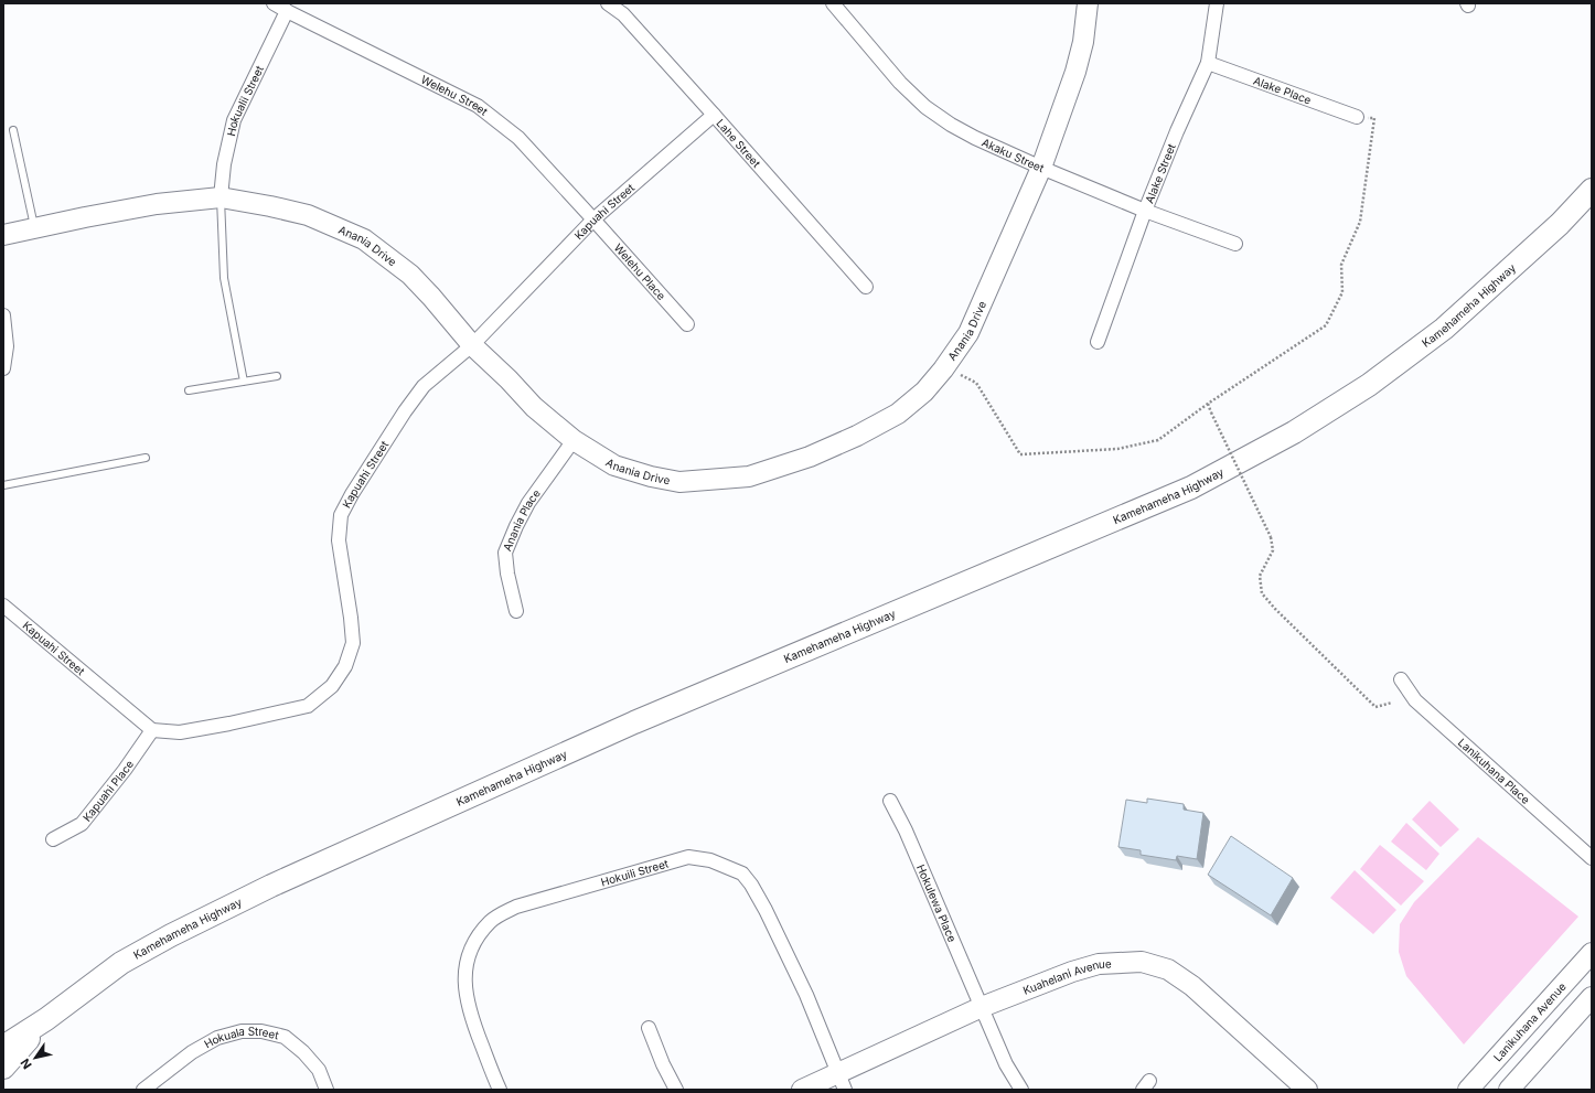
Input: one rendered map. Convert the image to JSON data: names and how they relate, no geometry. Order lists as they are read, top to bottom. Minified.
{"streets":{"main road":["Kamehameha Highway"],"street":["Alake Place","Welehu Street","Hokualii Street","Lahe Street","Akaku Street","Alake Street","Kapuahi Street","Anania Drive","Welehu Place","Anania Place","Lanikuhana Place","Kapuahi Place","Hokuili Street","Hokulewa Place","Kuahelani Avenue","Lanikuhana Avenue","Hokuala Street"]},"crossings":[["Alake Place","Alake Street"],["Welehu Street","Hokualii Street"],["Welehu Street","Kapuahi Street"],["Welehu Street","Welehu Place"],["Hokualii Street","Anania Drive"],["Lahe Street","Kapuahi Street"],["Akaku Street","Alake Street"],["Akaku Street","Anania Drive"],["Kapuahi Street","Anania Drive"],["Kapuahi Street","Welehu Place"],["Kapuahi Street","Kapuahi Place"],["Anania Drive","Anania Place"],["Hokuili Street","Kuahelani Avenue"],["Hokulewa Place","Kuahelani Avenue"]],"north":"bottom left"}
